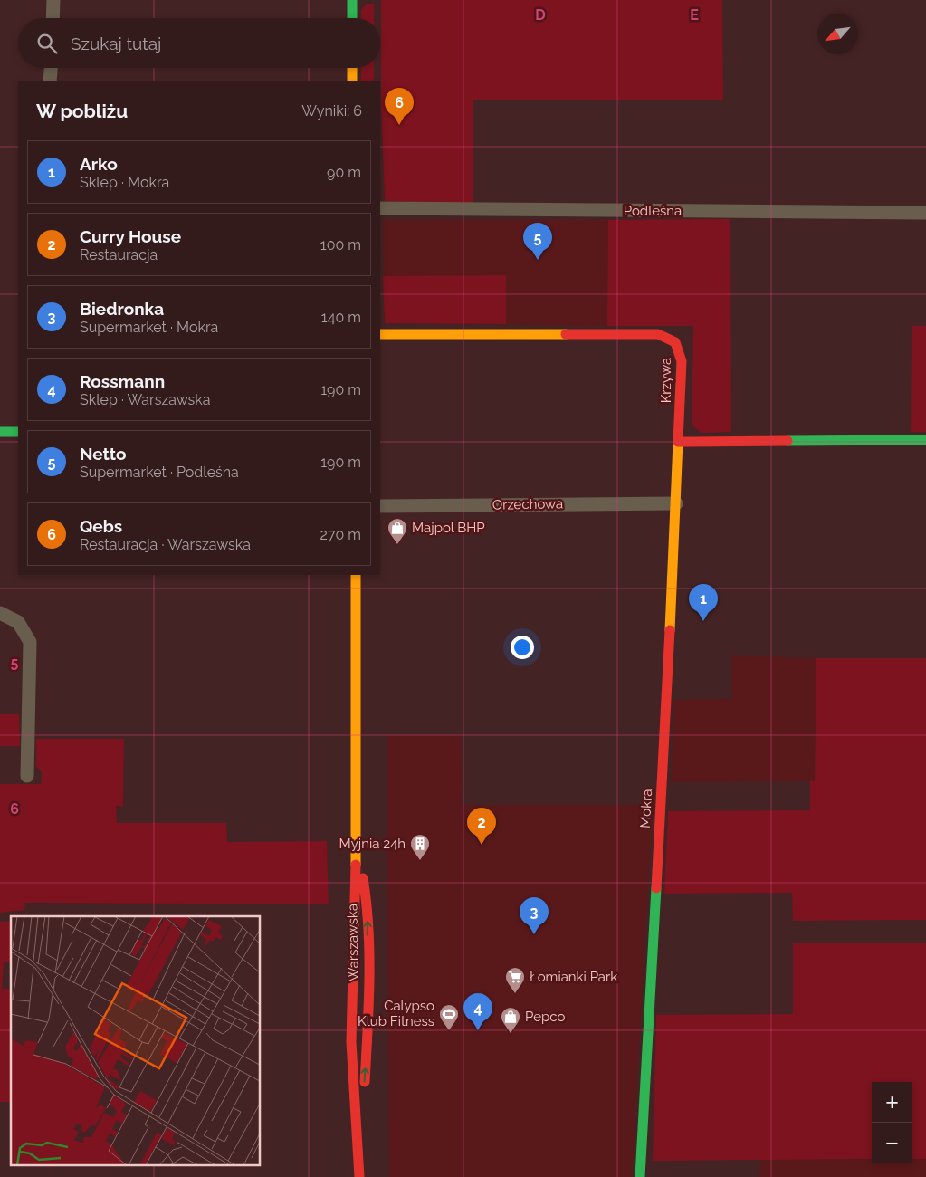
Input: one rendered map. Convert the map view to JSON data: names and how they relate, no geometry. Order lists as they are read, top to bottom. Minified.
{"streets":{"street":["Podleśna","Krzywa","Orzechowa","Mokra","Warszawska"]},"crossings":[["Krzywa","Mokra"],["Orzechowa","Mokra"]],"places":{"shop":["Majpol BHP","Pepco"],"building":["Myjnia 24h"],"supermarket":["Łomianki Park"],"sports":["Calypso Klub Fitness"]},"north":"bottom left","page":{"search":"Szukaj tutaj","heading":["W pobliżu","Wyniki: 6"],"pins":["6","5","1","2","3","4"],"list":[{"mark":"1","name":"Arko","note":"Sklep · Mokra","value":"90 m"},{"mark":"2","name":"Curry House","note":"Restauracja","value":"100 m"},{"mark":"3","name":"Biedronka","note":"Supermarket · Mokra","value":"140 m"},{"mark":"4","name":"Rossmann","note":"Sklep · Warszawska","value":"190 m"},{"mark":"5","name":"Netto","note":"Supermarket · Podleśna","value":"190 m"},{"mark":"6","name":"Qebs","note":"Restauracja · Warszawska","value":"270 m"}],"map_buttons":["+","−"]},"grid":{"columns":["D","E"],"rows":["5","6"]}}
